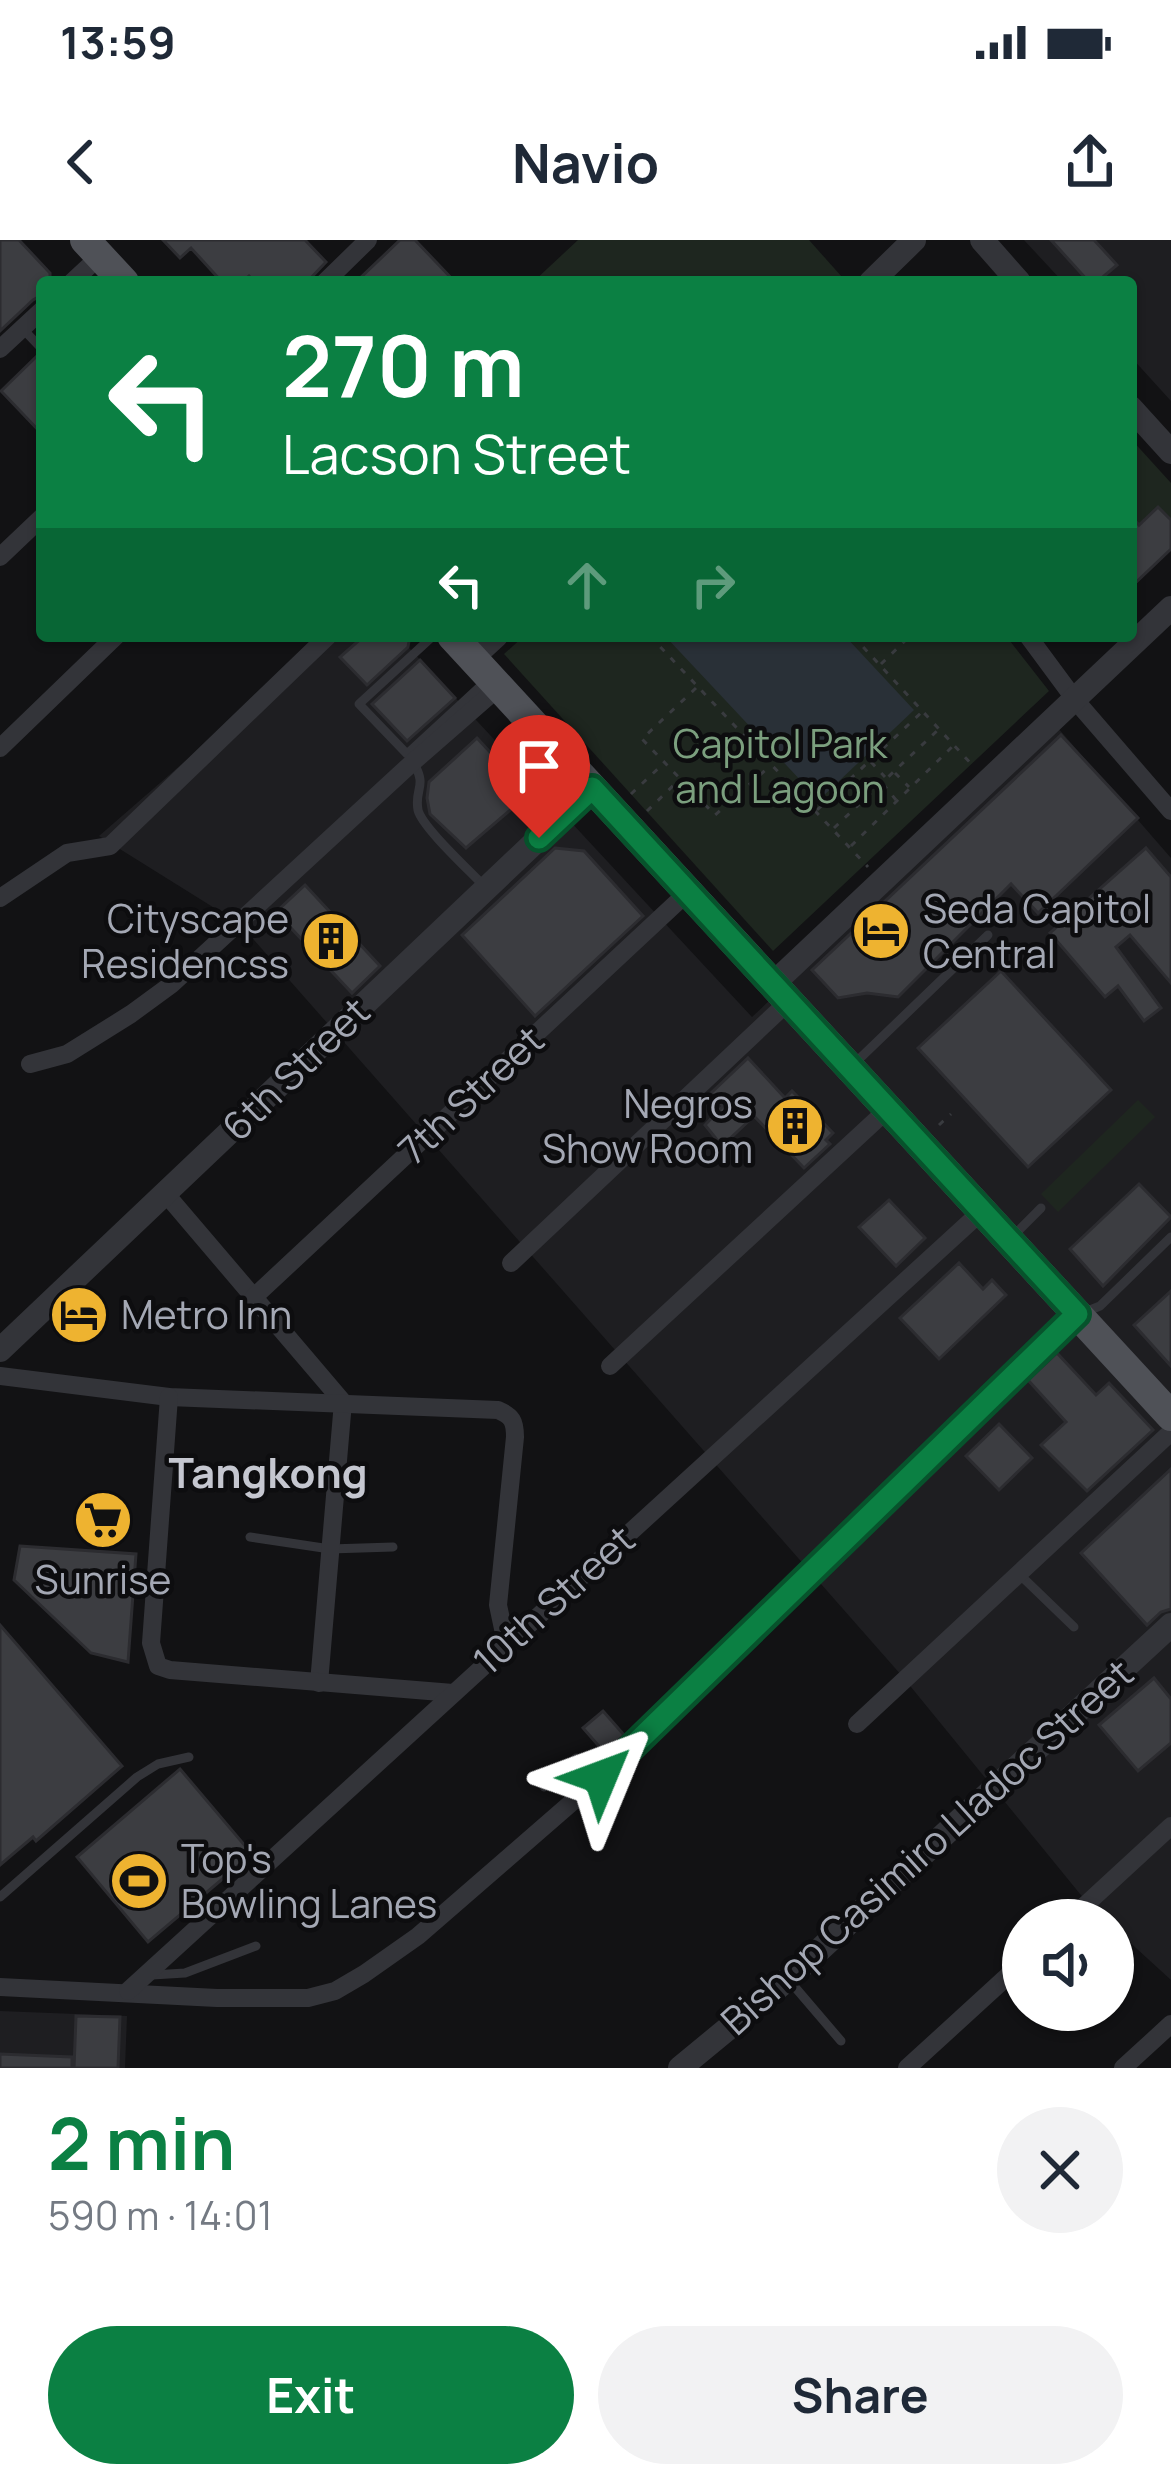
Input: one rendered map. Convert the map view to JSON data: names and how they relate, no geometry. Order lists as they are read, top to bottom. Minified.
{"streets":{"street":["6th Street","7th Street","10th Street","Bishop Casimiro Lladoc Street"]},"districts":["Tangkong"],"parks":["Capitol Park and Lagoon"],"places":{"hotel":["Seda Capitol Central","Metro Inn"],"building":["Cityscape Residencss","Negros Show Room"],"supermarket":["Sunrise"],"sports":["Top's Bowling Lanes"]},"page":{"status":"13:59","header":"Navio","turn":["270 m","Lacson Street"],"heading":["2 min","590 m · 14:01"],"buttons":["Exit","Share"]}}
